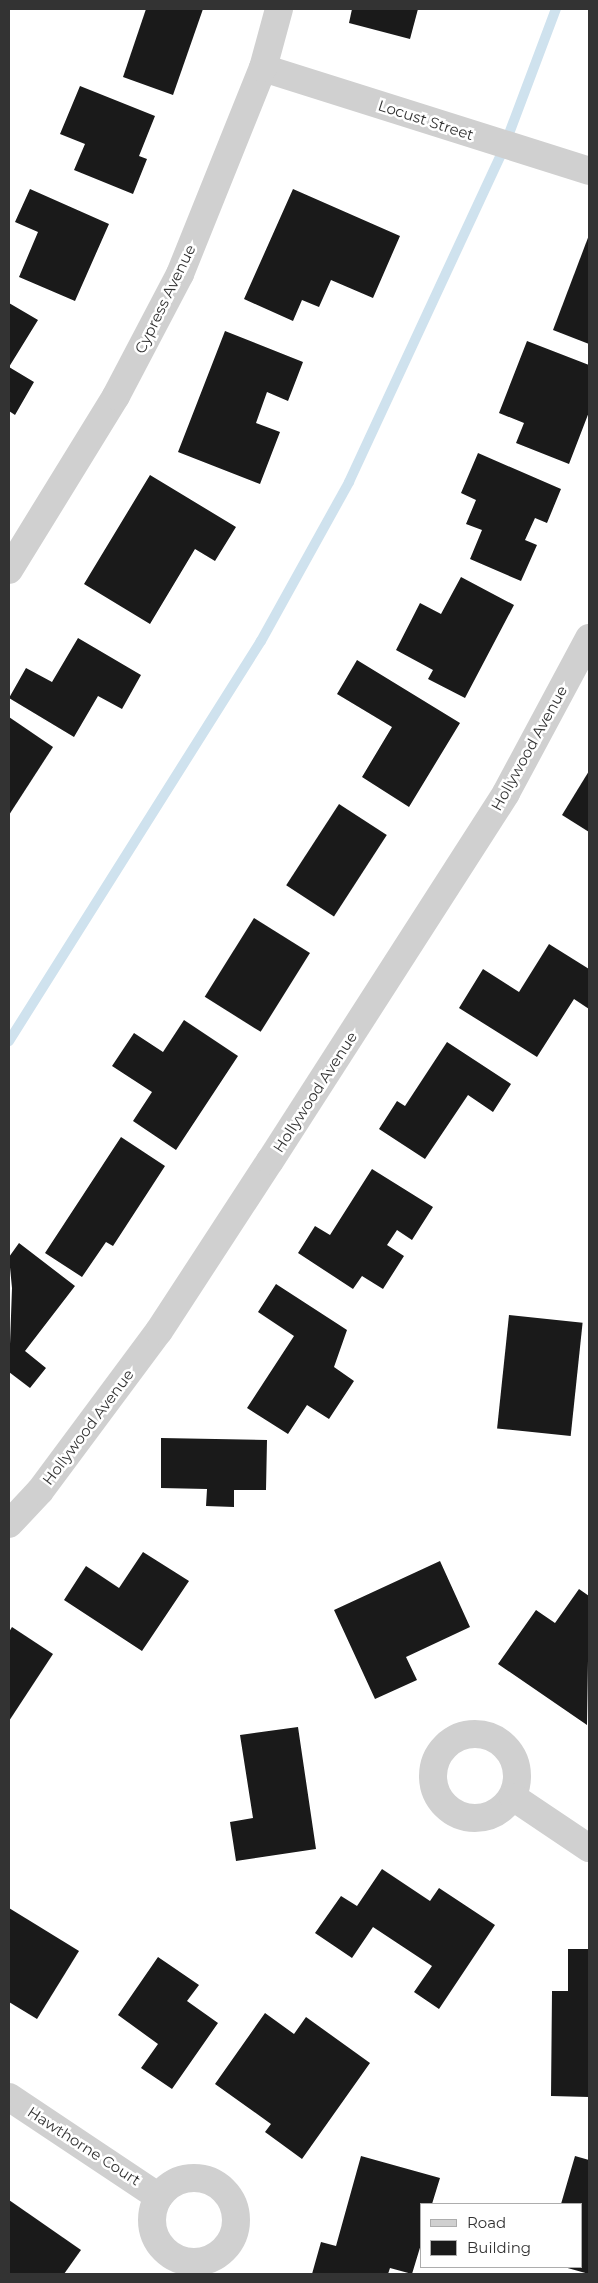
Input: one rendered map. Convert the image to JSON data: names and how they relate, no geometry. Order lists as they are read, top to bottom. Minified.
{"streets":{"street":["Locust Street","Cypress Avenue","Hollywood Avenue","Hawthorne Court"]},"crossings":[["Locust Street","Cypress Avenue"]],"legend":["Road","Building"]}
